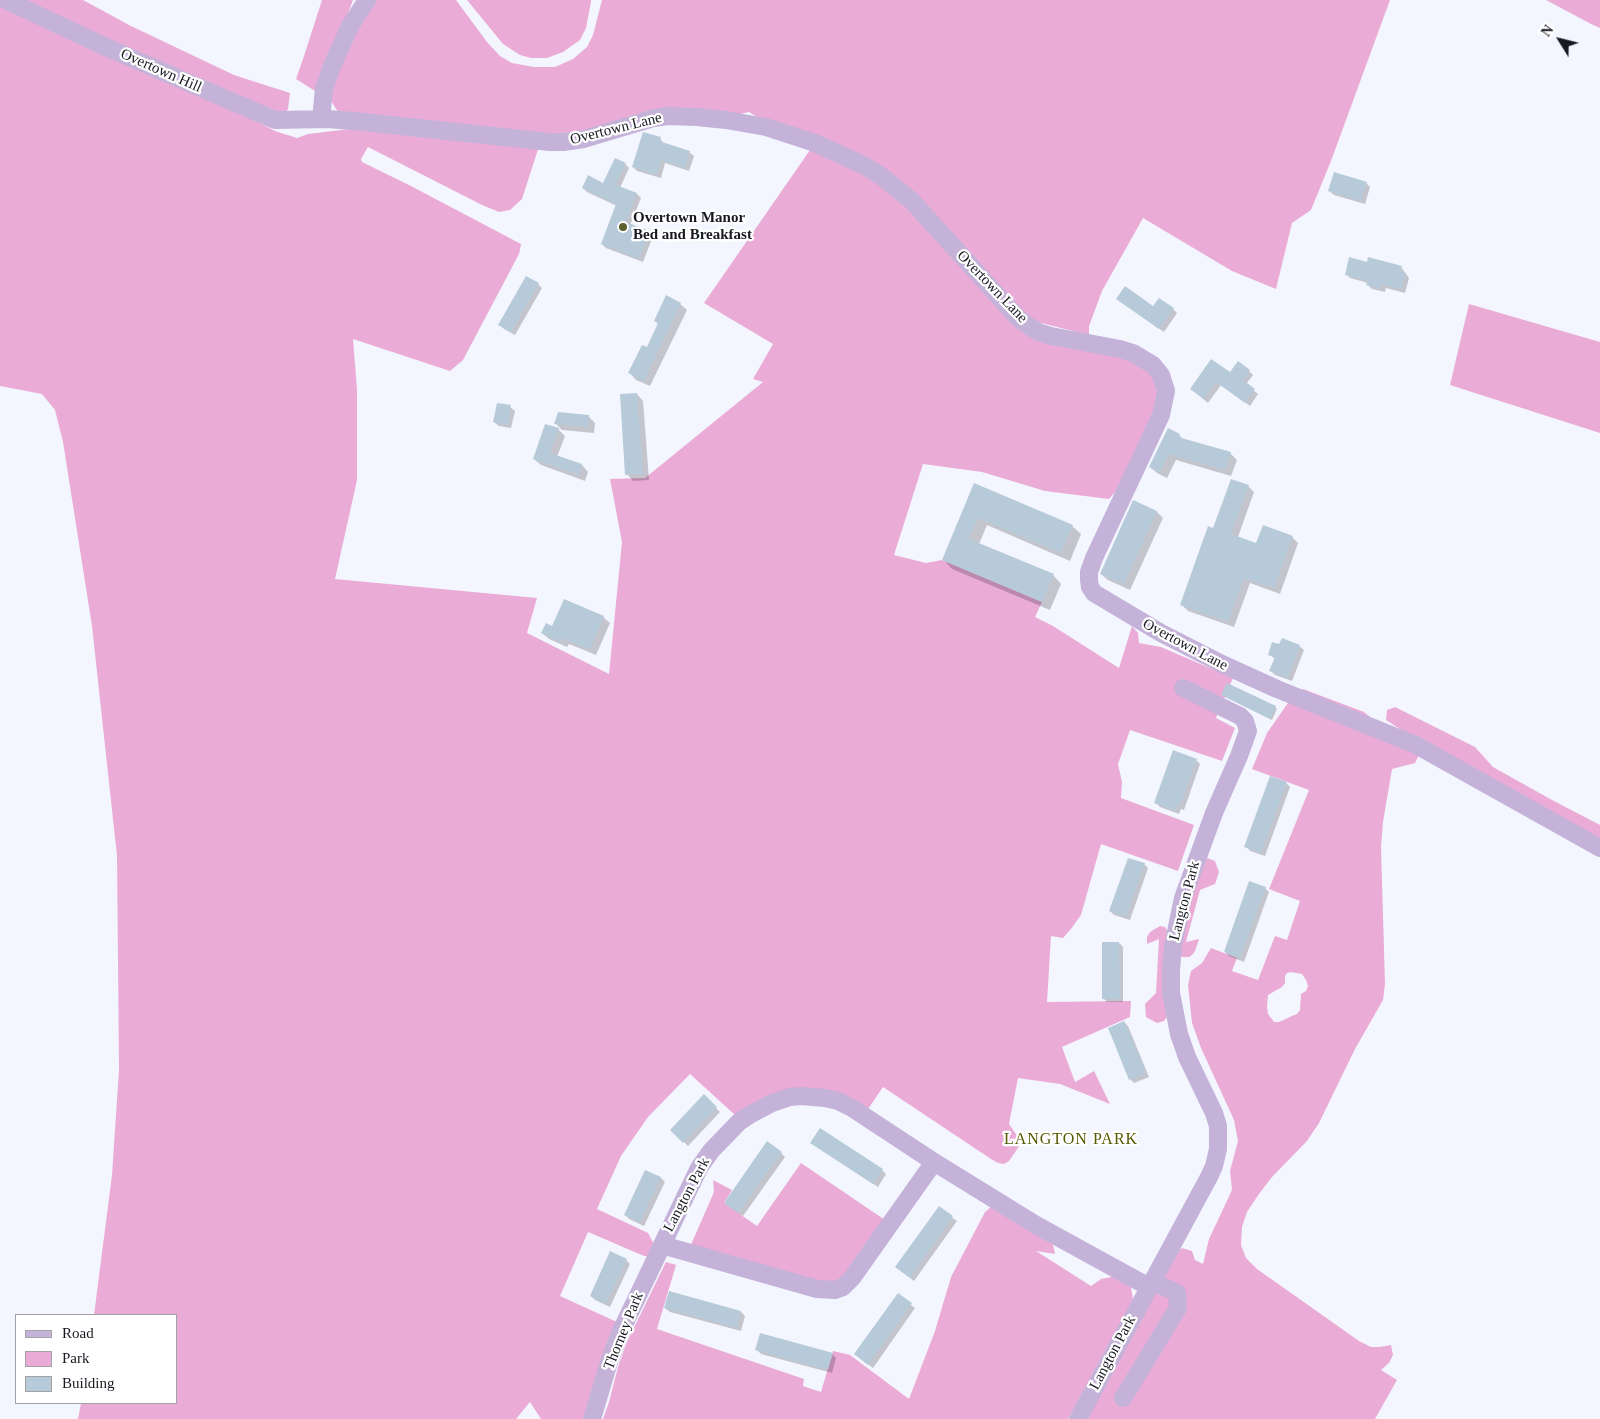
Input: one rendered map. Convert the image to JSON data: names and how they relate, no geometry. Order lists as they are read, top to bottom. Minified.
{"streets":{"street":["Overtown Hill","Overtown Lane","Langton Park","Thorney Park"]},"crossings":[["Overtown Hill","Overtown Lane"],["Langton Park","Thorney Park"]],"districts":["LANGTON PARK"],"places":["Overtown Manor Bed and Breakfast"],"legend":["Road","Park","Building"],"north":"top left"}
